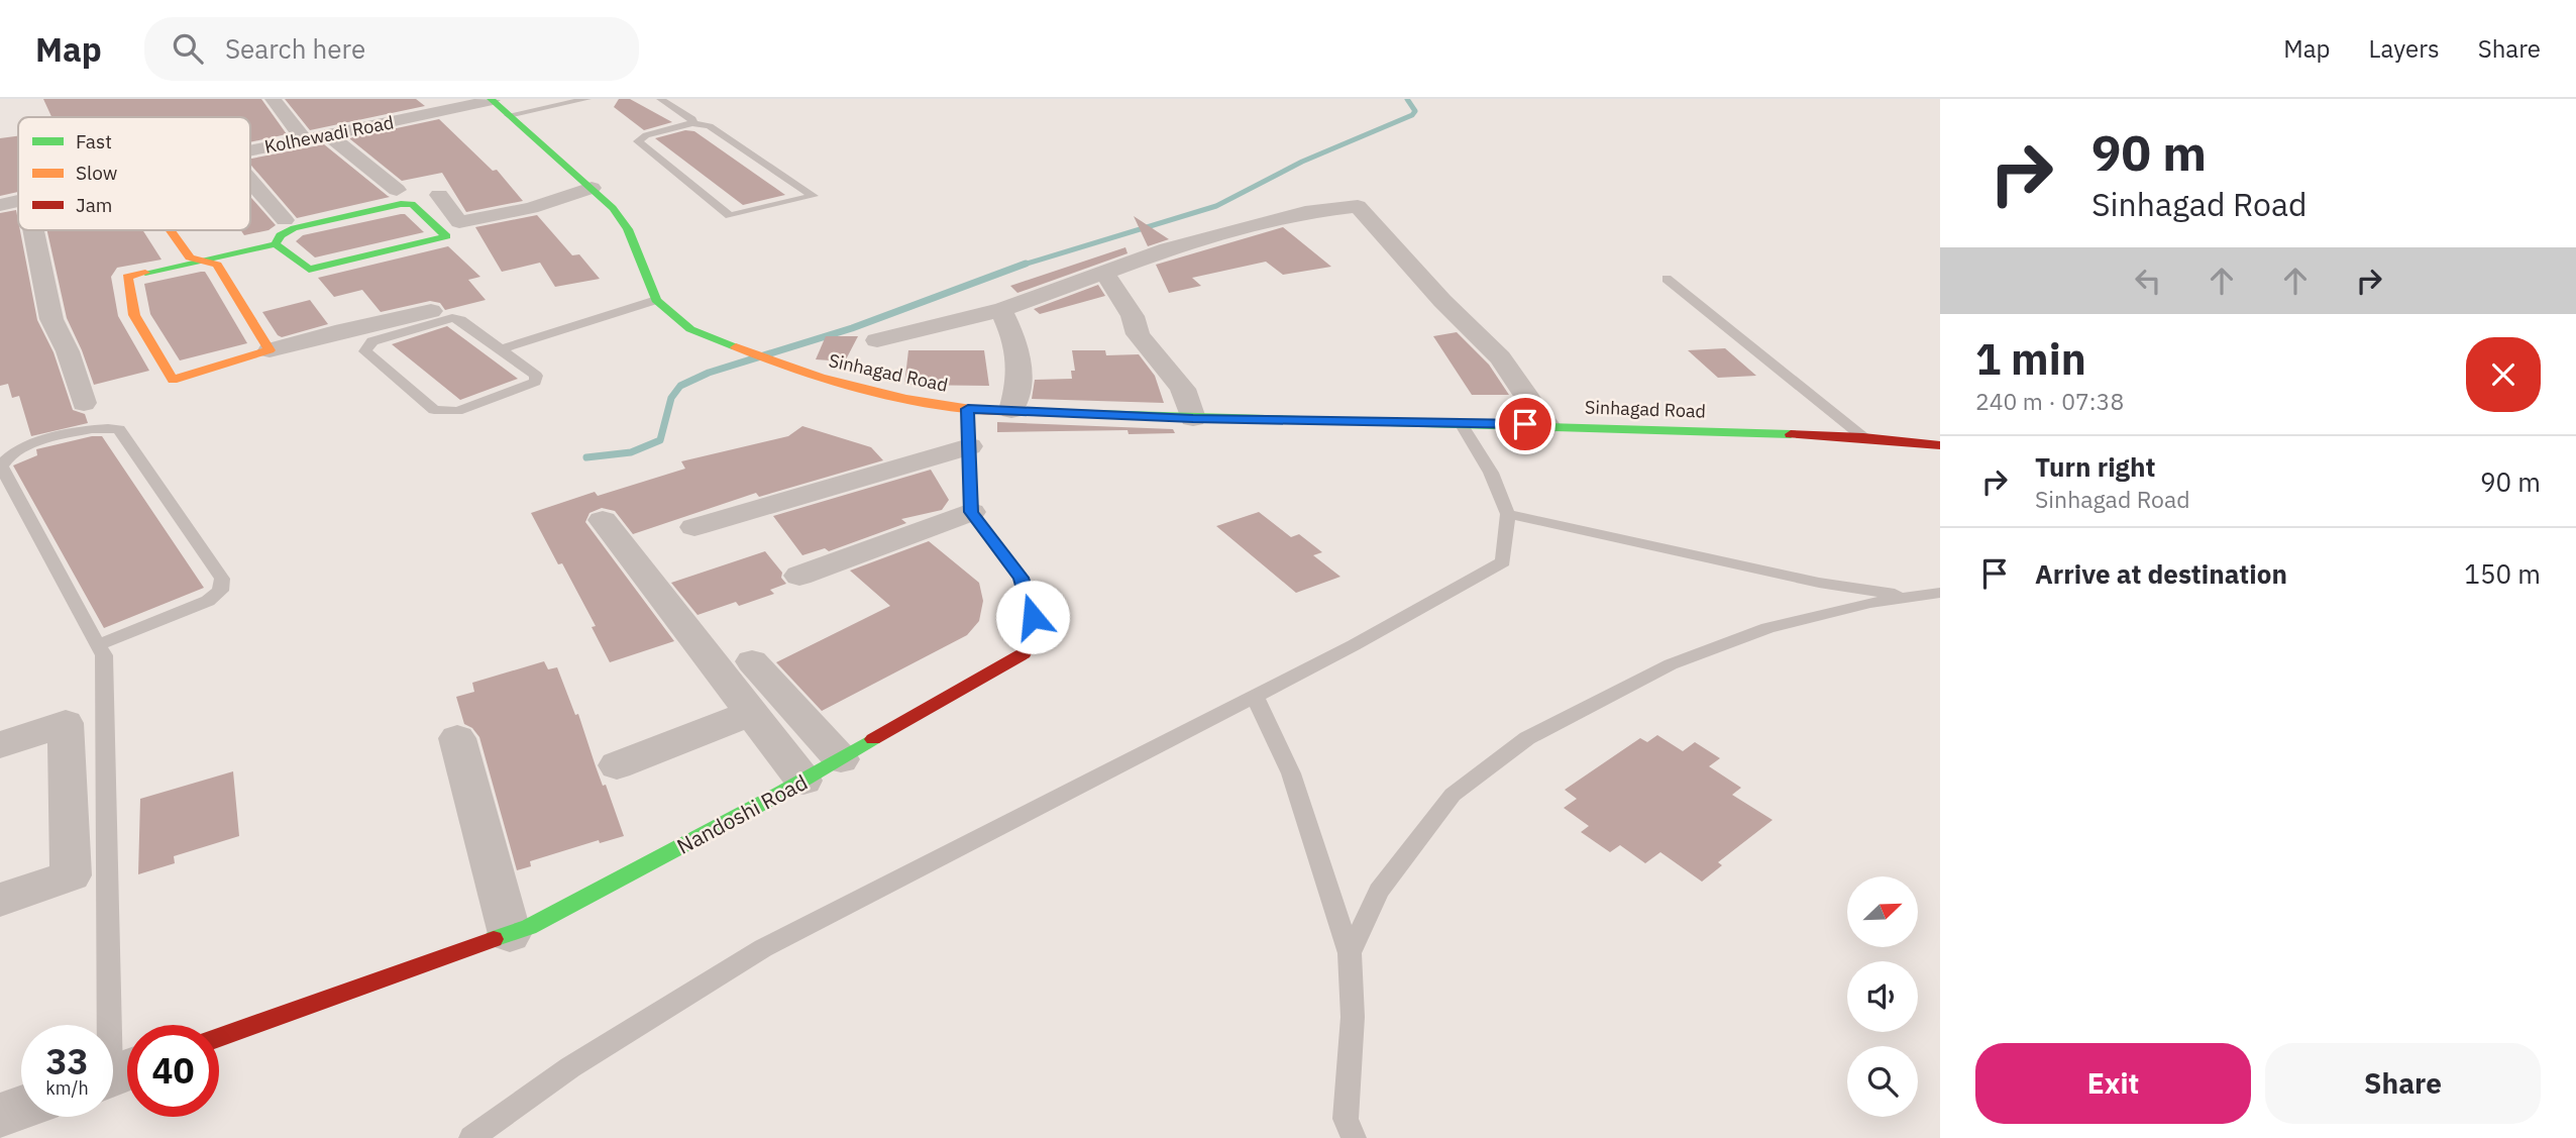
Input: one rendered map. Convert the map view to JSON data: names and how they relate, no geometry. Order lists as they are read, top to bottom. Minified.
{"streets":{"street":["Kolhewadi Road","Sinhagad Road","Nandoshi Road"]},"crossings":[["Kolhewadi Road","Sinhagad Road"]],"legend":["Fast","Slow","Jam"],"north":"top right","page":{"header":"Map","search":"Search here","nav":["Map","Layers","Share"],"turn":["90 m","Sinhagad Road"],"heading":["1 min","240 m · 07:38"],"list":[{"name":"Turn right","note":"Sinhagad Road","value":"90 m"},{"name":"Arrive at destination","value":"150 m"}],"speed":"33 km/h","limit":"40","buttons":["Exit","Share"]}}
